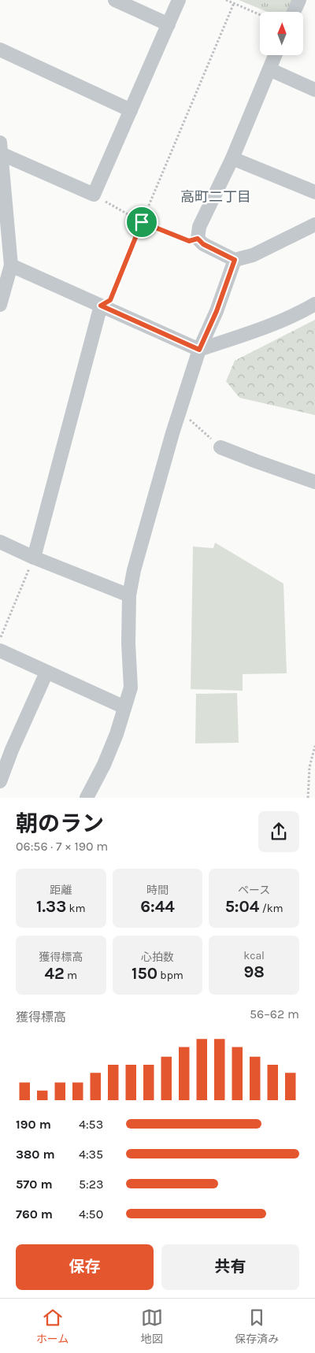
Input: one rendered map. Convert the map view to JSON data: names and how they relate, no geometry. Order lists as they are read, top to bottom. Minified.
{"districts":["高町二丁目"],"north":"top","page":{"heading":["朝のラン","06:56 · 7 × 190 m"],"stats":[["距離","1.33 km"],["時間","6:44"],["ペース","5:04 /km"],["獲得標高","42 m"],["心拍数","150 bpm"],["kcal","98"]],"chart":["獲得標高","56–62 m"],"list":[{"name":"190 m","note":"4:53"},{"name":"380 m","note":"4:35"},{"name":"570 m","note":"5:23"},{"name":"760 m","note":"4:50"}],"buttons":["保存","共有"],"tabs":["ホーム","地図","保存済み"]}}
